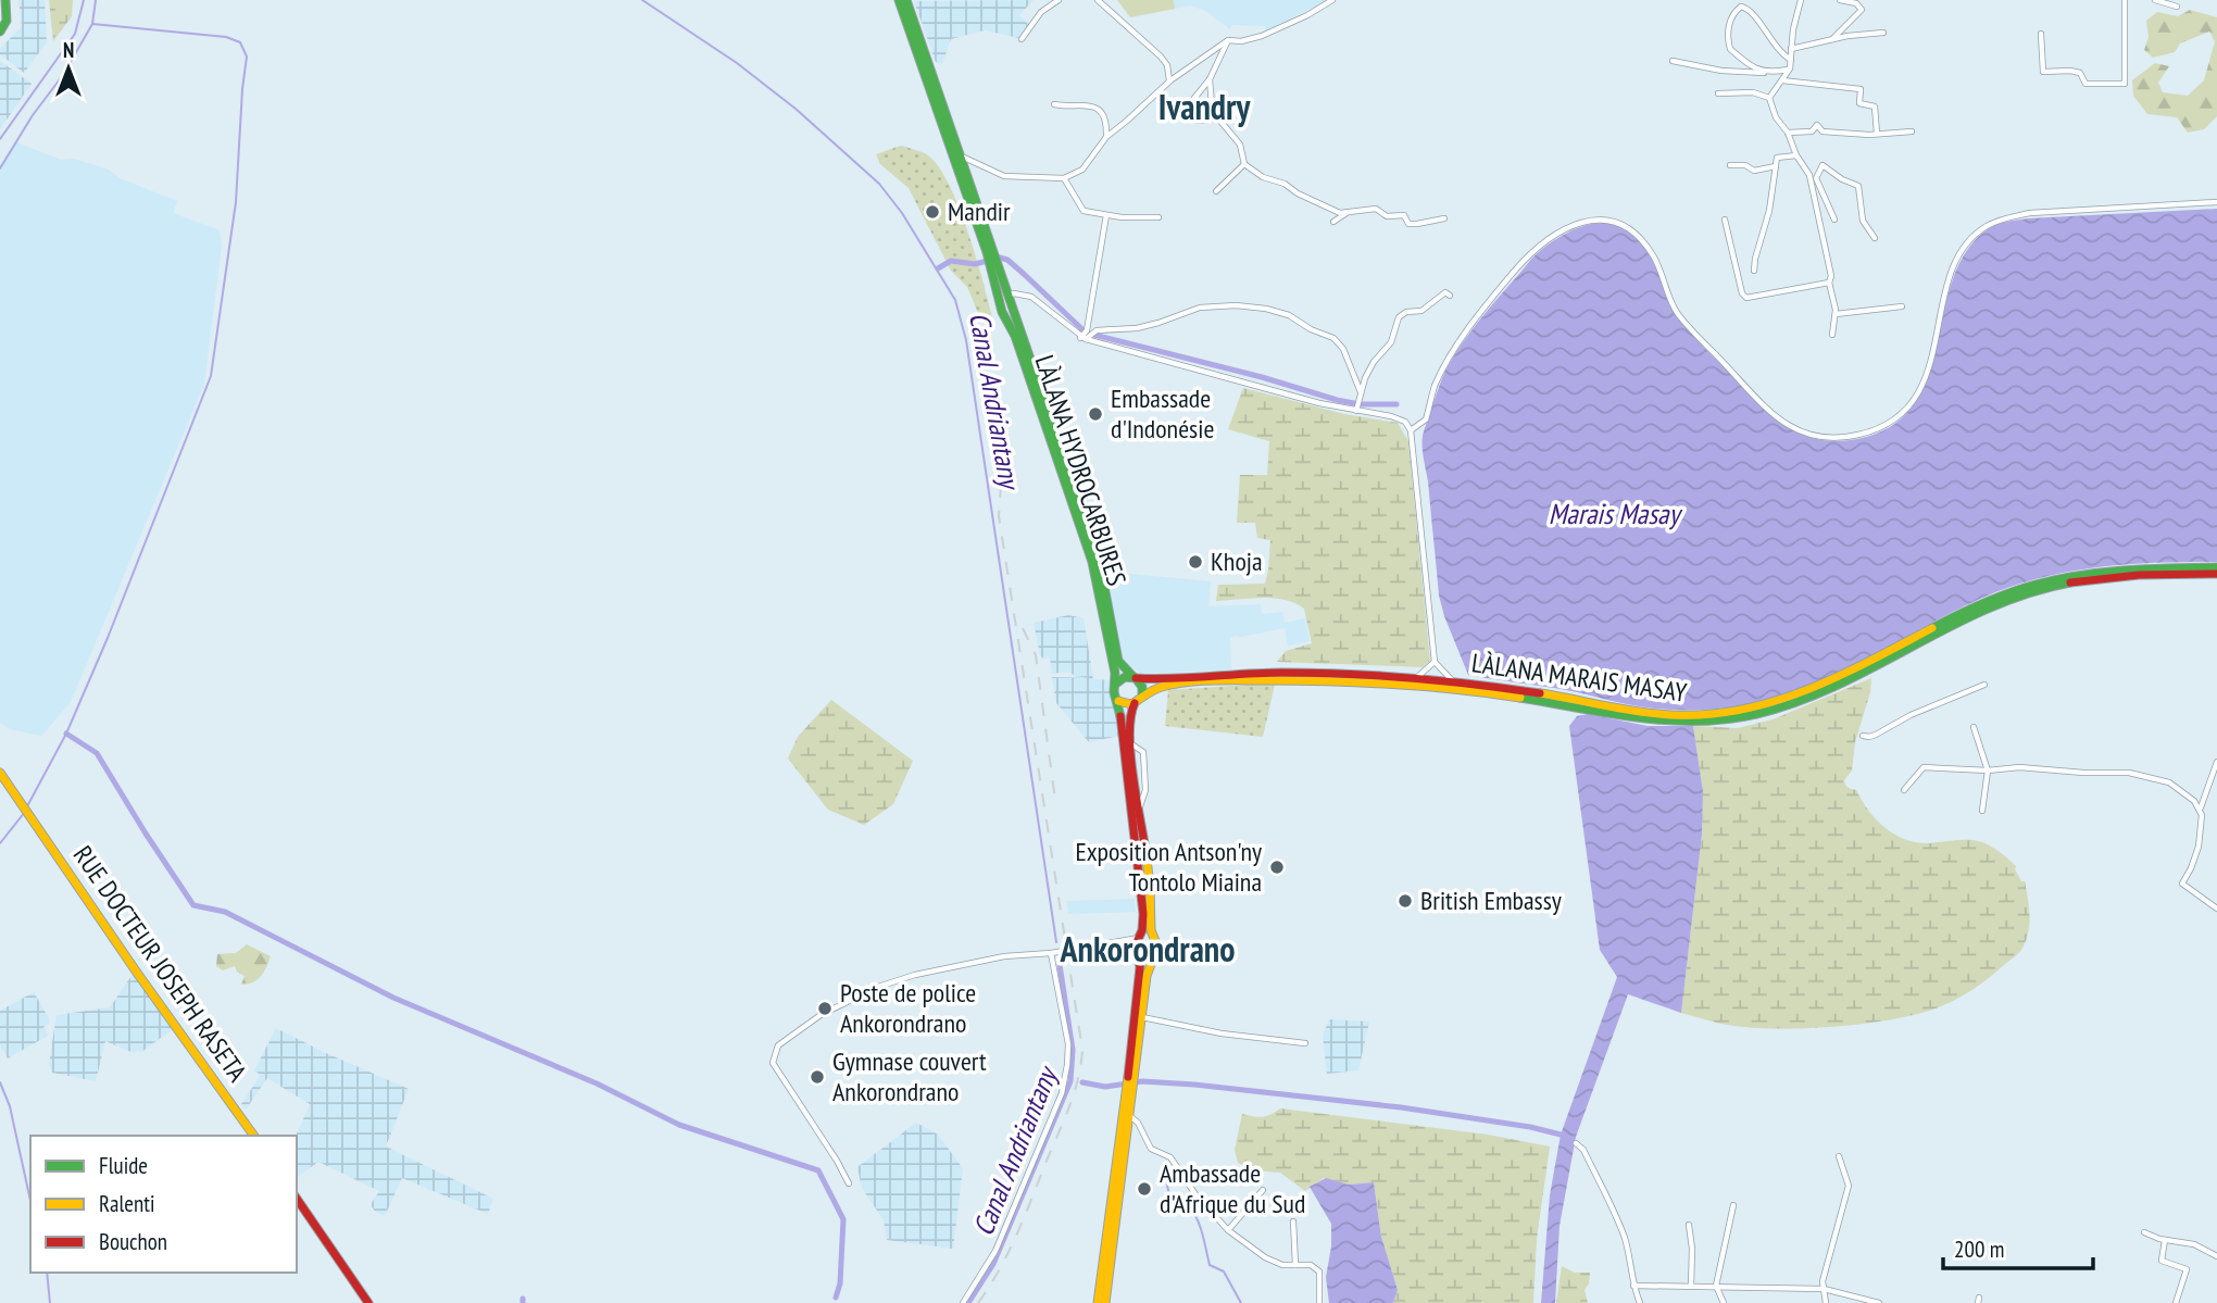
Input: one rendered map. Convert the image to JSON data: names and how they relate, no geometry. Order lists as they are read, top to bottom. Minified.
{"streets":{"main road":["LÀLANA HYDROCARBURES","LÀLANA MARAIS MASAY","RUE DOCTEUR JOSEPH RASETA"]},"crossings":[["LÀLANA HYDROCARBURES","LÀLANA MARAIS MASAY"]],"districts":["Ivandry","Ankorondrano"],"water":["Canal Andriantany","Marais Masay"],"places":["Mandir","Embassade d'Indonésie","Khoja","Exposition Antson'ny Tontolo Miaina","British Embassy","Poste de police Ankorondrano","Gymnase couvert Ankorondrano","Ambassade d'Afrique du Sud"],"legend":["Fluide","Ralenti","Bouchon"],"scale_bar":"200 m","north":"top"}
